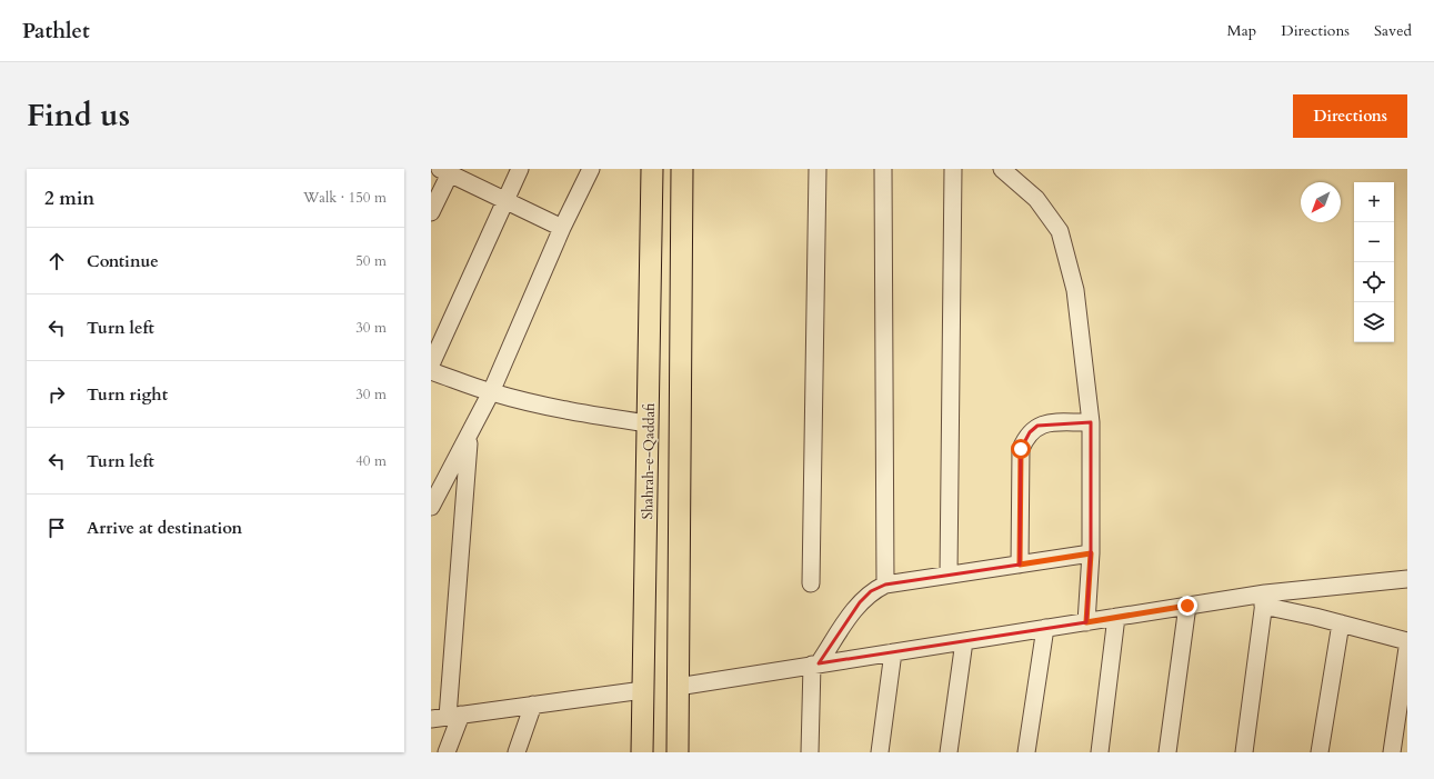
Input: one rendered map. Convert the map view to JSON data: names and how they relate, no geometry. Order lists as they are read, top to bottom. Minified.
{"streets":{"main road":["Shahrah-e-Qaddafi"]},"north":"bottom left","page":{"header":"Pathlet","nav":["Map","Directions","Saved"],"title":"Find us","buttons":"Directions","heading":["2 min","Walk · 150 m"],"map_buttons":["+","−"],"list":[["Continue","50 m"],["Turn left","30 m"],["Turn right","30 m"],["Turn left","40 m"],"Arrive at destination"]}}
